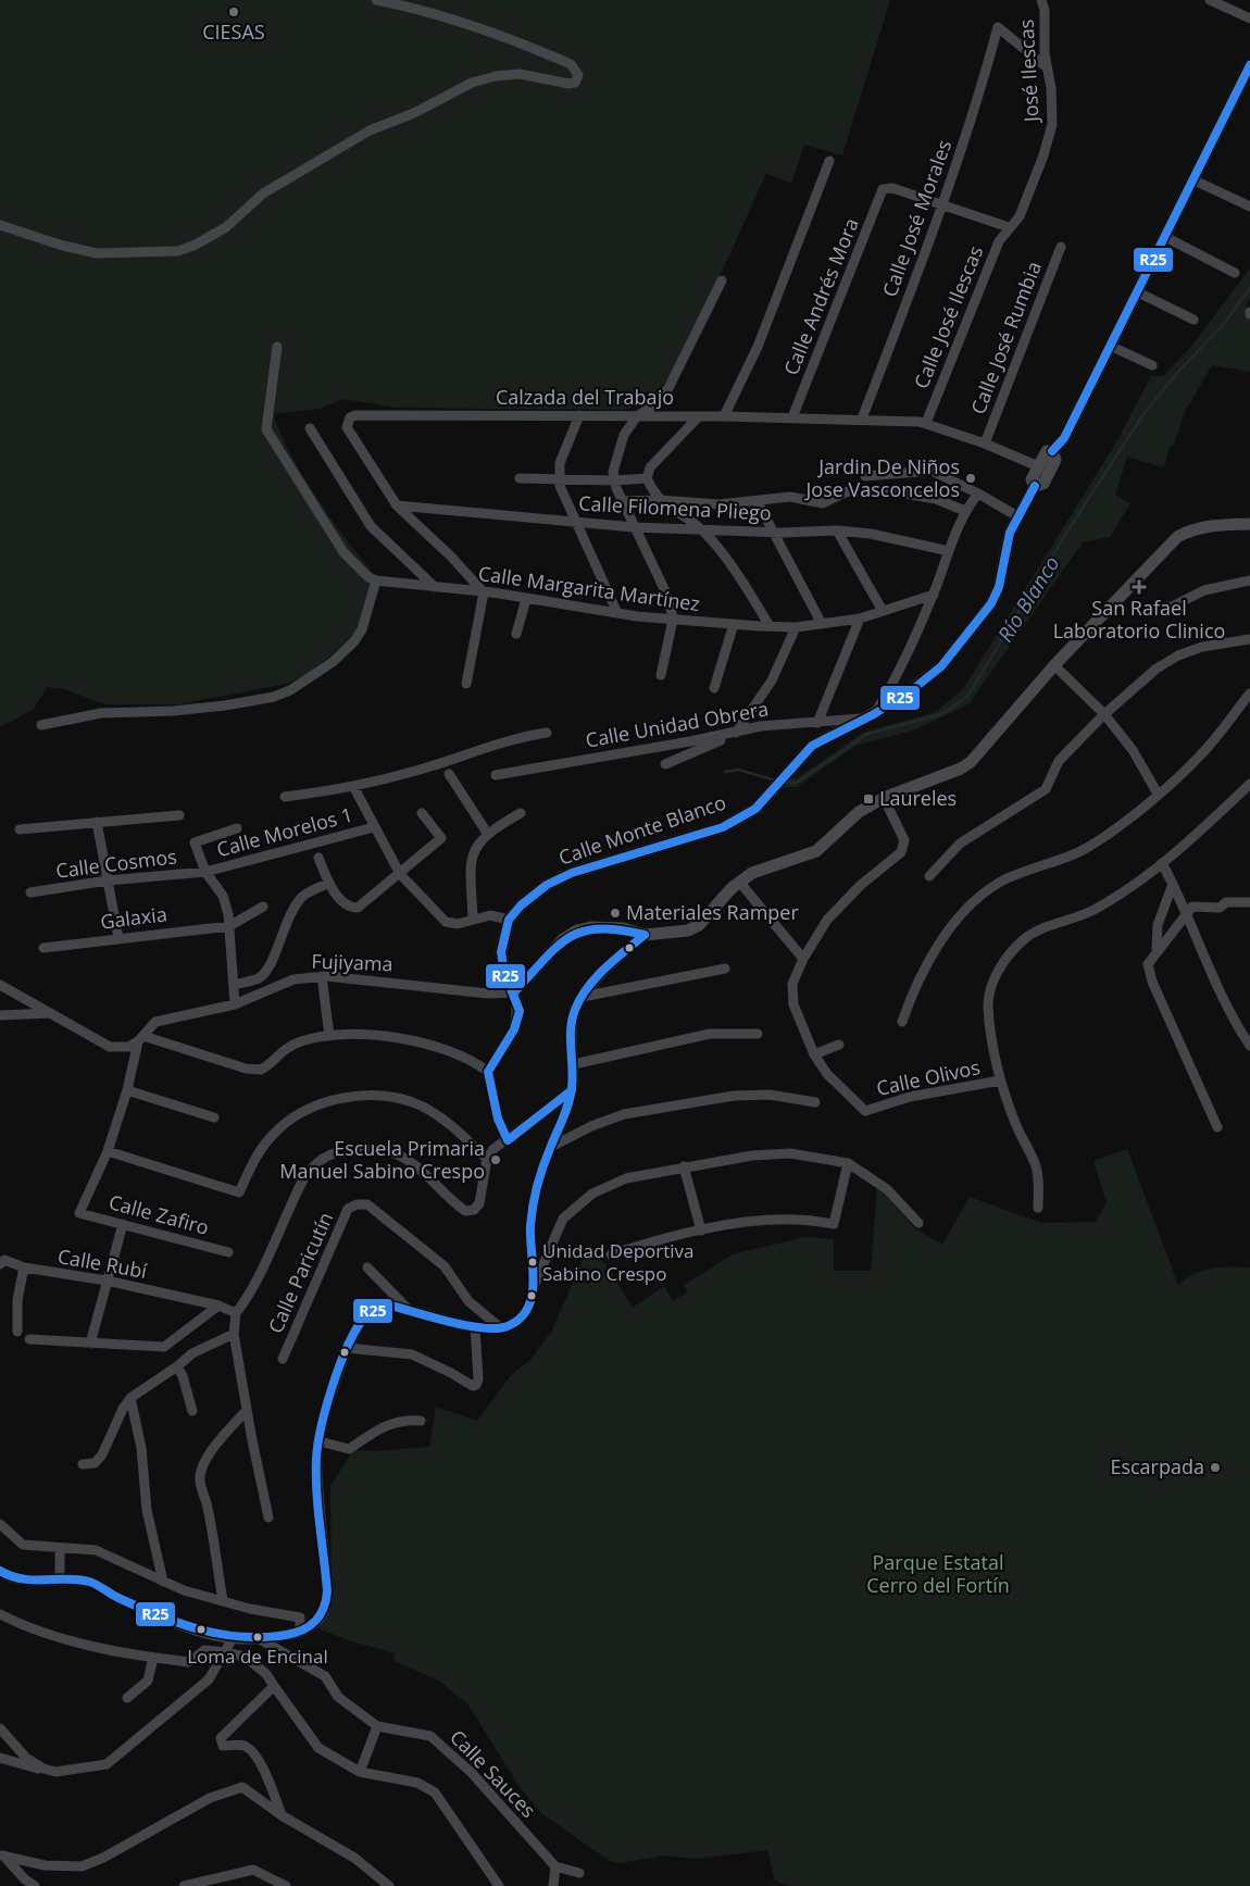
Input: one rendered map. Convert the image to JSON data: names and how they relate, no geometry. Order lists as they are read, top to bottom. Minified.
{"streets":{"main road":["Calle Monte Blanco"],"street":["José Ilescas","Calle José Morales","Calle Andrés Mora","Calle José Ilescas","Calle José Rumbia","Calzada del Trabajo","Calle Filomena Pliego","Calle Margarita Martínez","Calle Unidad Obrera","Calle Morelos 1","Calle Cosmos","Galaxia","Fujiyama","Calle Olivos","Calle Zafiro","Calle Rubí","Calle Paricutín","Calle Sauces"]},"crossings":[["José Ilescas","Calle José Morales"],["José Ilescas","Calle José Ilescas"],["Calle José Morales","Calle Andrés Mora"],["Calle José Morales","Calzada del Trabajo"],["Calle Andrés Mora","Calzada del Trabajo"],["Calle José Ilescas","Calzada del Trabajo"],["Calle José Rumbia","Calzada del Trabajo"],["Calzada del Trabajo","Calle Filomena Pliego"],["Calzada del Trabajo","Calle Margarita Martínez"],["Calle Unidad Obrera","Calle Monte Blanco"],["Calle Monte Blanco","Calle Morelos 1"],["Calle Morelos 1","Calle Cosmos"]],"water":["Río Blanco"],"parks":["Parque Estatal Cerro del Fortín"],"places":{"other":["CIESAS","Jardin De Niños Jose Vasconcelos","Materiales Ramper","Escuela Primaria Manuel Sabino Crespo","Unidad Deportiva Sabino Crespo","Escarpada","Loma de Encinal"],"health":["San Rafael Laboratorio Clinico"],"transit":["Laureles"]},"lines":["transit line R25"]}
